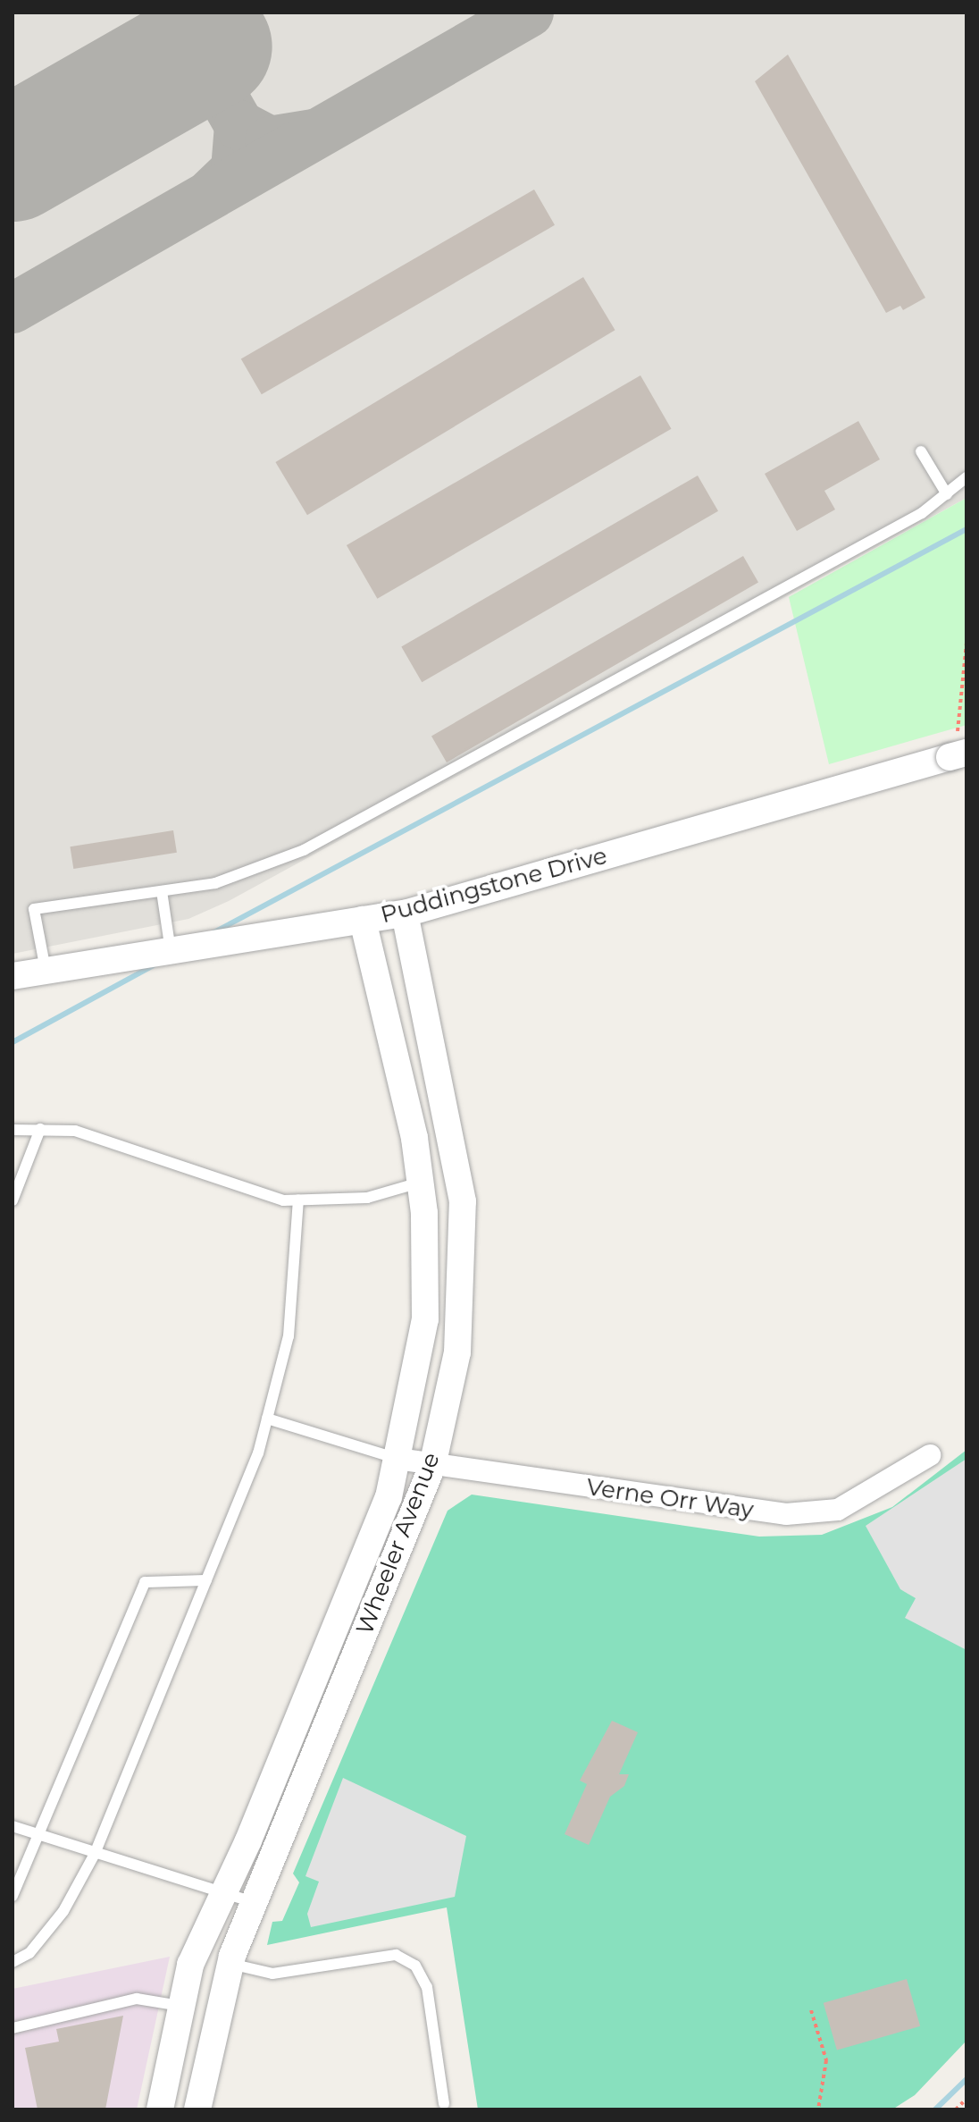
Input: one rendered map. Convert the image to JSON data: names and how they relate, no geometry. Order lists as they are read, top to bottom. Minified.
{"streets":{"street":["Puddingstone Drive","Verne Orr Way","Wheeler Avenue"]},"crossings":[["Puddingstone Drive","Wheeler Avenue"],["Verne Orr Way","Wheeler Avenue"]]}
